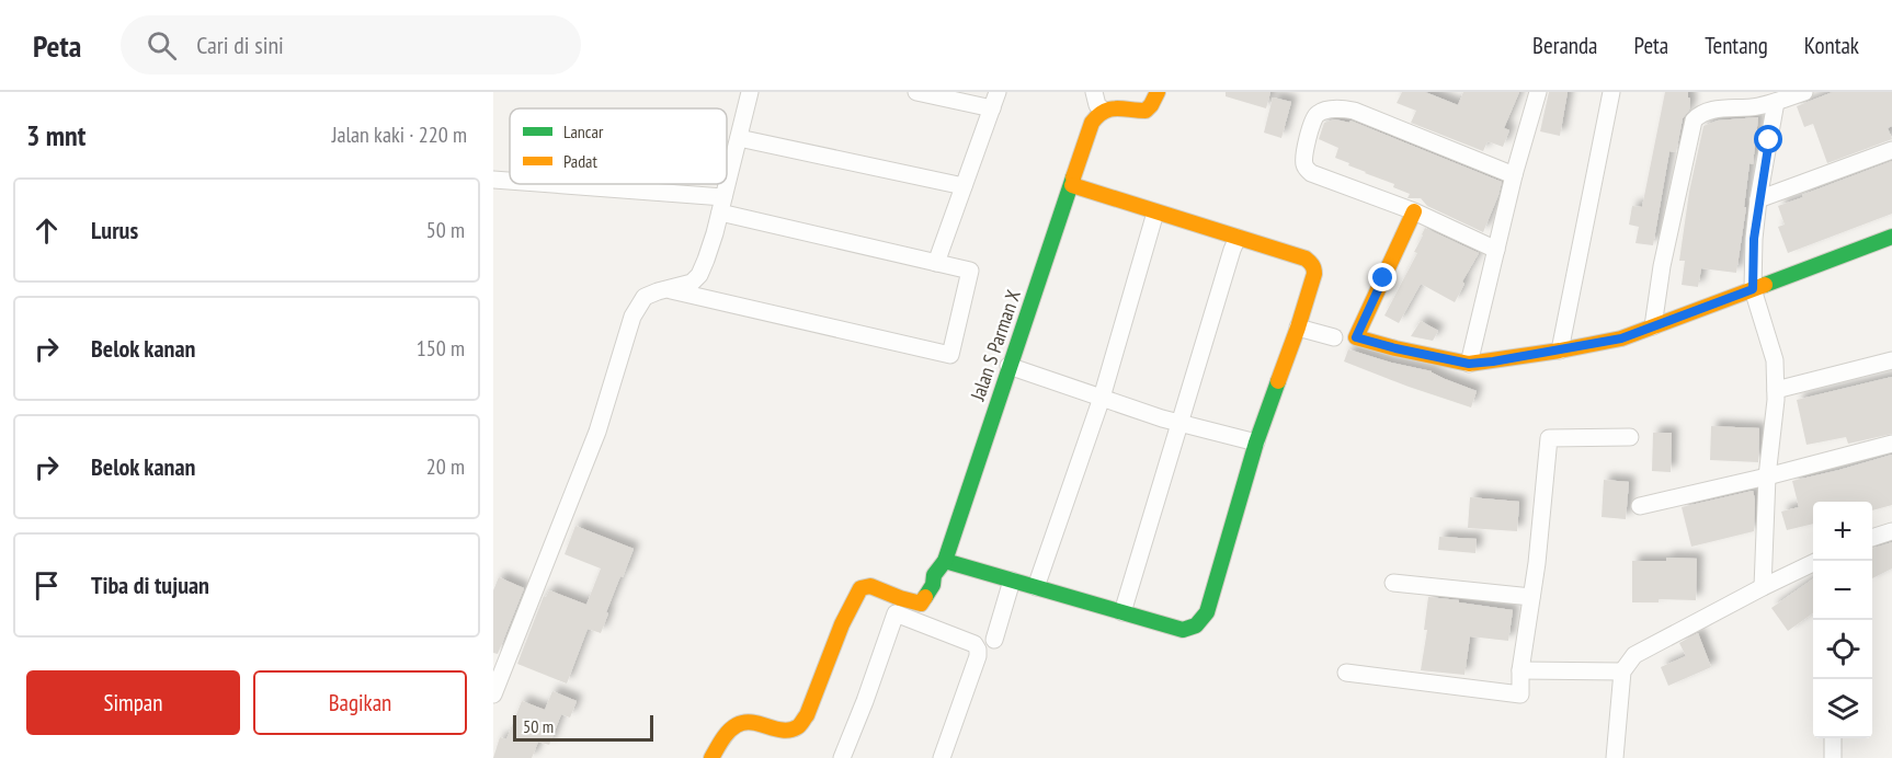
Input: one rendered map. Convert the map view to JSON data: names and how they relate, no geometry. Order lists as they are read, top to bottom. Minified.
{"streets":{"street":["Jalan S Parman X"]},"legend":["Lancar","Padat"],"scale_bar":"50 m","page":{"header":"Peta","search":"Cari di sini","nav":["Beranda","Peta","Tentang","Kontak"],"heading":["3 mnt","Jalan kaki · 220 m"],"list":[["Lurus","50 m"],["Belok kanan","150 m"],["Belok kanan","20 m"],"Tiba di tujuan"],"map_buttons":["+","−"],"buttons":["Simpan","Bagikan"],"scale":"50 m"}}
